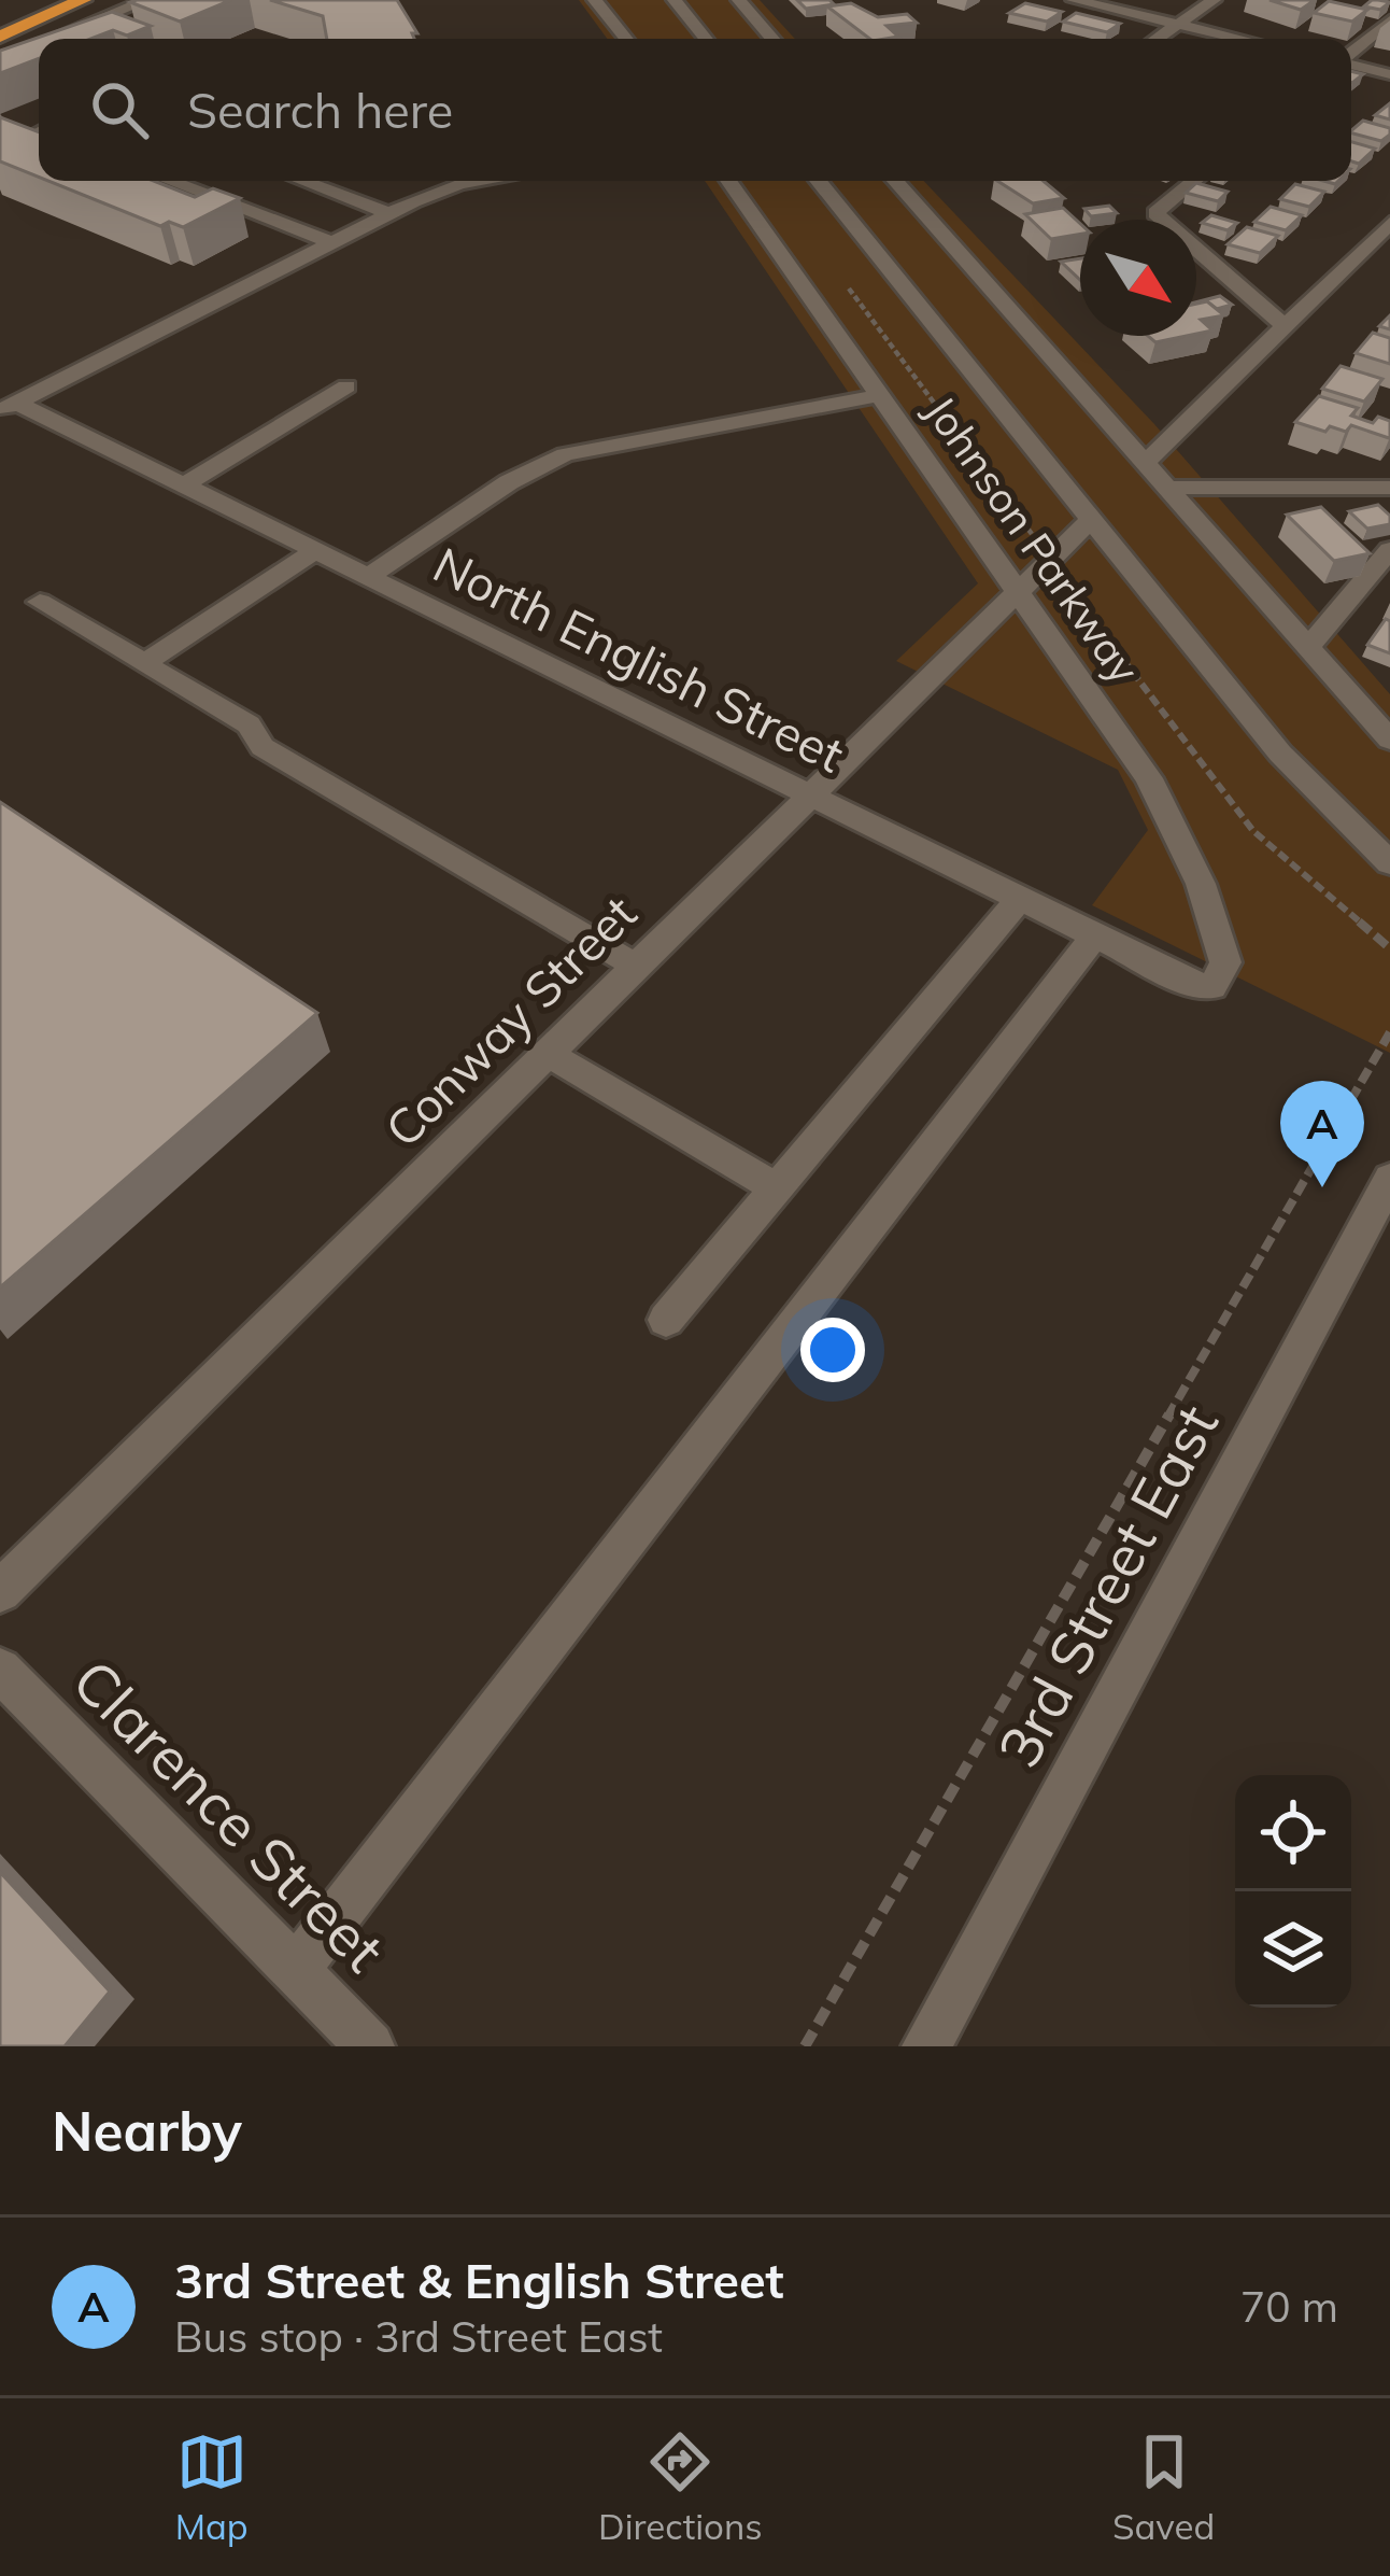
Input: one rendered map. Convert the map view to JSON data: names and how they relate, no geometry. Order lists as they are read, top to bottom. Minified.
{"streets":{"street":["Johnson Parkway","North English Street","Conway Street","3rd Street East","Clarence Street"]},"crossings":[["Johnson Parkway","North English Street"],["Johnson Parkway","Conway Street"],["North English Street","Conway Street"]],"north":"bottom right","page":{"search":"Search here","pins":"A","heading":"Nearby","list":[{"mark":"A","name":"3rd Street & English Street","note":"Bus stop · 3rd Street East","value":"70 m"}],"nav":["Map","Directions","Saved"]}}
